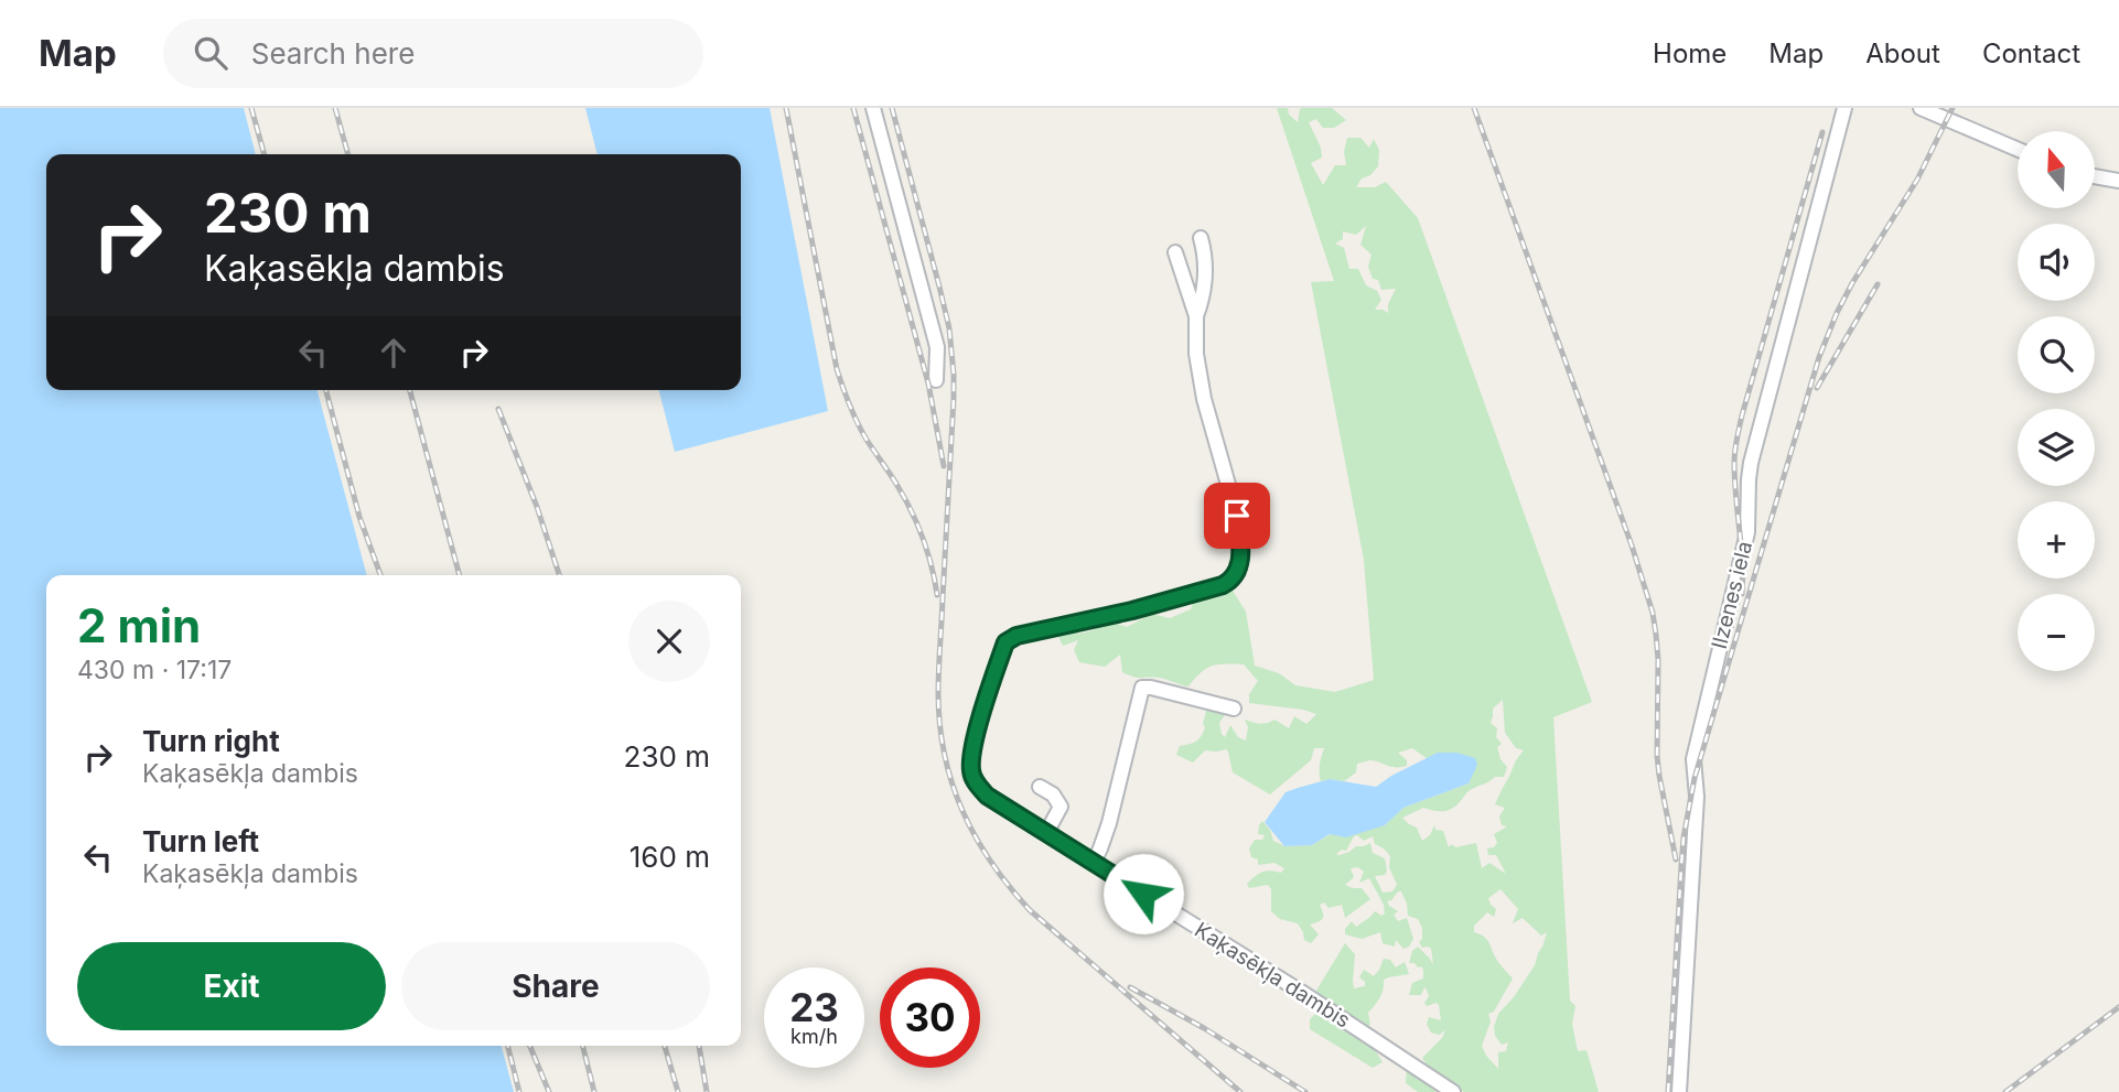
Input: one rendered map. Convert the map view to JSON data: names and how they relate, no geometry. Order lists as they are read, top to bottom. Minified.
{"streets":{"street":["Ilzenes iela","Kaķasēkļa dambis"]},"north":"top","page":{"header":"Map","search":"Search here","nav":["Home","Map","About","Contact"],"map_buttons":["+","−"],"turn":["230 m","Kaķasēkļa dambis"],"heading":["2 min","430 m · 17:17"],"list":[{"name":"Turn right","note":"Kaķasēkļa dambis","value":"230 m"},{"name":"Turn left","note":"Kaķasēkļa dambis","value":"160 m"}],"buttons":["Exit","Share"],"speed":"23 km/h","limit":"30"}}
